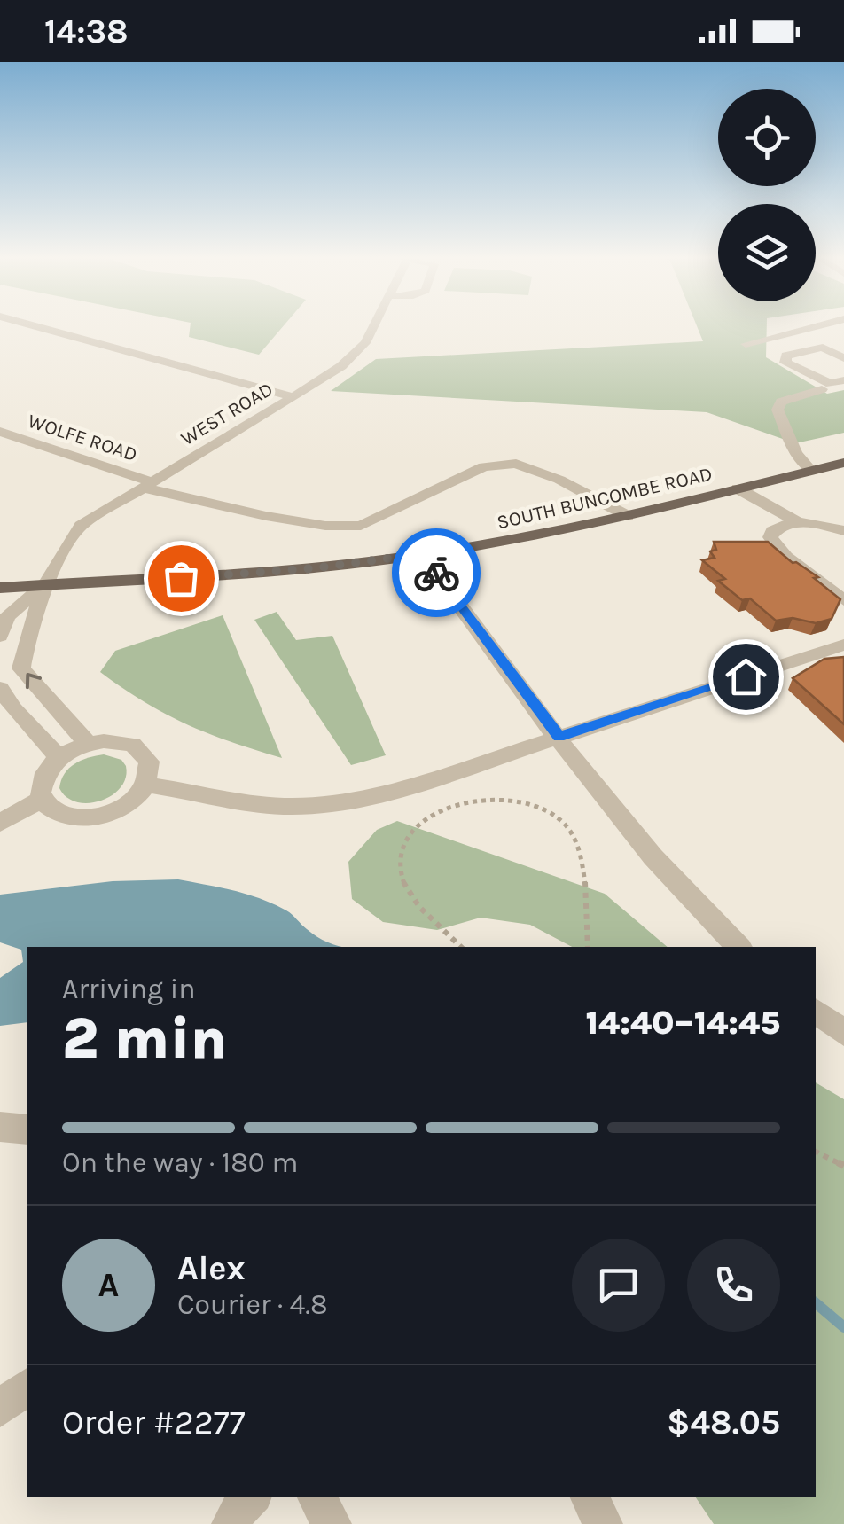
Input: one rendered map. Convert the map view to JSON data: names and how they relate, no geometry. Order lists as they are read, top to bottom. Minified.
{"streets":{"main road":["SOUTH BUNCOMBE ROAD"],"street":["WEST ROAD","WOLFE ROAD"]},"crossings":[["WEST ROAD","WOLFE ROAD"],["WEST ROAD","SOUTH BUNCOMBE ROAD"],["WOLFE ROAD","SOUTH BUNCOMBE ROAD"]],"page":{"status":"14:38","heading":["2 min","Arriving in","14:40–14:45"],"panel":["Alex","Courier · 4.8","Order #2277","$48.05"],"bar":"On the way · 180 m","round":"A"}}
